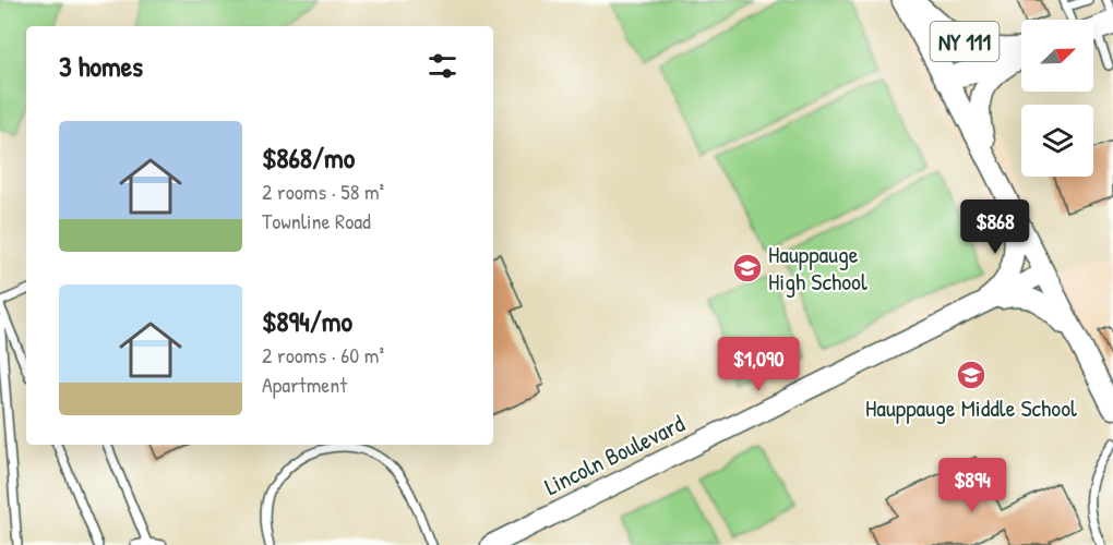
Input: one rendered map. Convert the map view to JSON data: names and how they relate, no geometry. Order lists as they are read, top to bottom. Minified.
{"streets":{"main road":["NY 111"],"street":["Lincoln Boulevard"]},"places":{"school or university":["Hauppauge High School","Hauppauge Middle School"]},"north":"top right","page":{"heading":"3 homes","list":[{"name":"$868/mo","note":"2 rooms · 58 m² · Townline Road"},{"name":"$894/mo","note":"2 rooms · 60 m² · Apartment"}],"price":["$868","$1,090","$894"]}}
